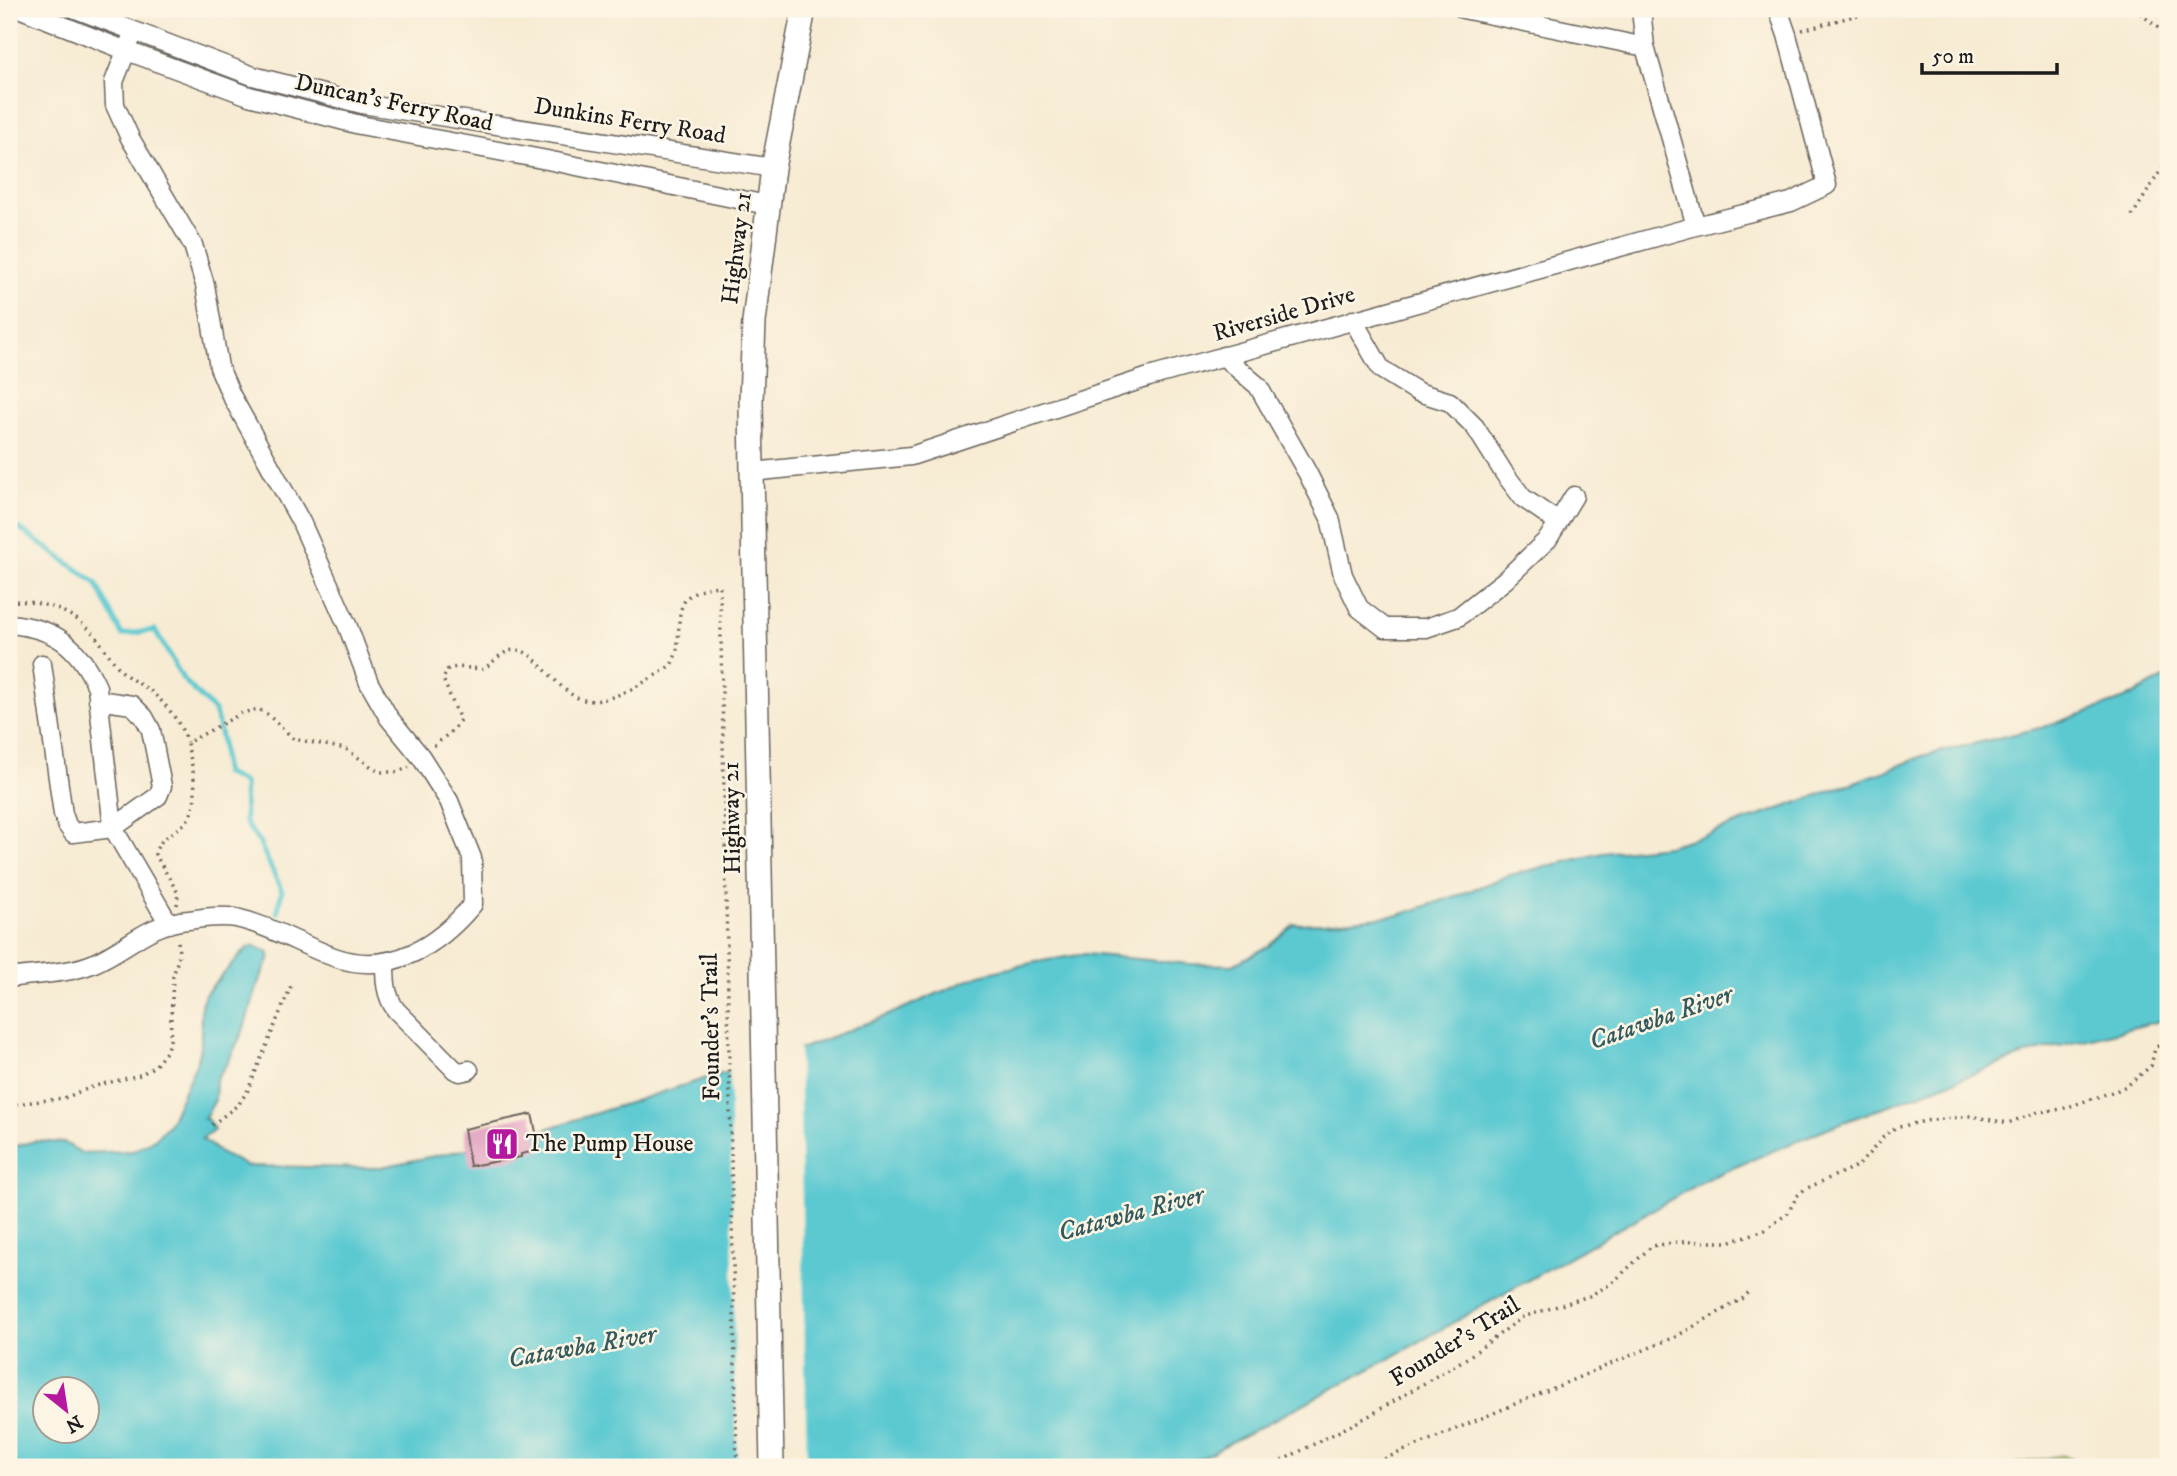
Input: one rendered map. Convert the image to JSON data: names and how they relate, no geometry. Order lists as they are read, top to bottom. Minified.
{"streets":{"main road":["Highway 21"],"street":["Duncan's Ferry Road","Dunkins Ferry Road","Riverside Drive"],"path":["Founder's Trail"]},"crossings":[["Duncan's Ferry Road","Highway 21"],["Dunkins Ferry Road","Highway 21"],["Highway 21","Riverside Drive"]],"water":["Catawba River"],"places":{"restaurant":["The Pump House"]},"scale_bar":"50 m","north":"bottom right"}
